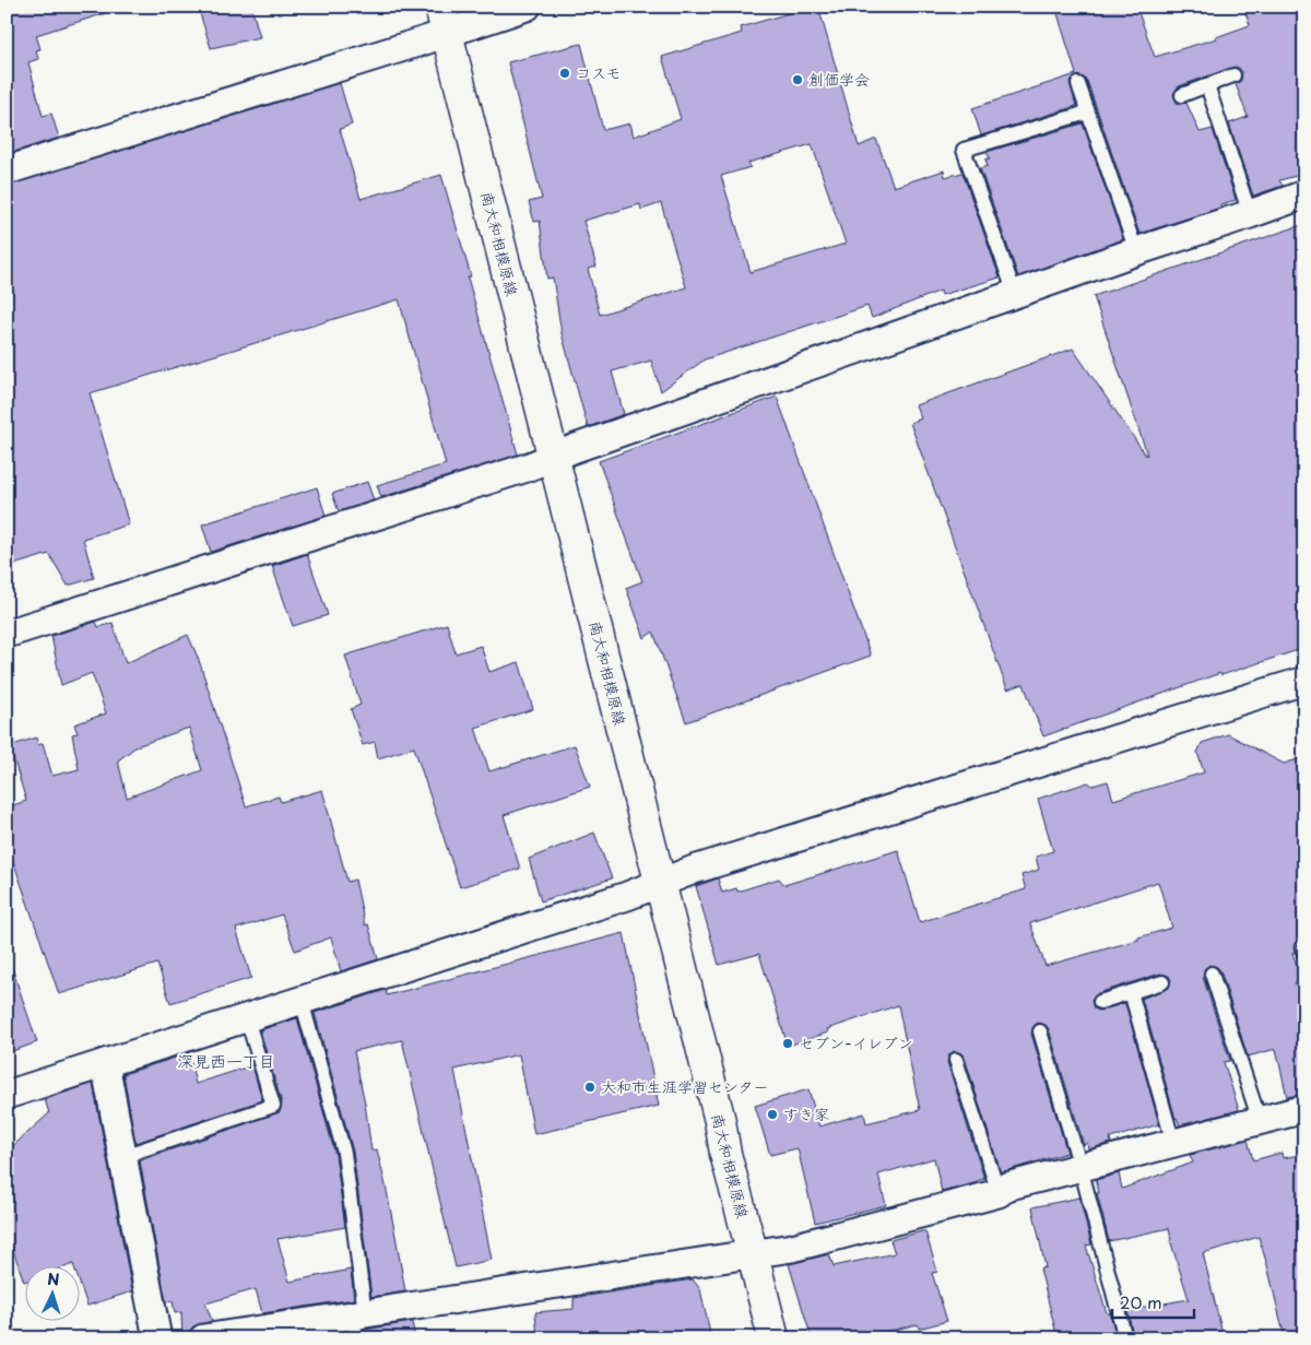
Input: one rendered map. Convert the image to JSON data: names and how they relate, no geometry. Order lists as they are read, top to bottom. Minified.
{"streets":{"street":["南大和相模原線"]},"districts":["深見西一丁目"],"places":["コスモ","創価学会","セブン-イレブン","大和市生涯学習センター","すき家"],"scale_bar":"20 m","north":"top"}
